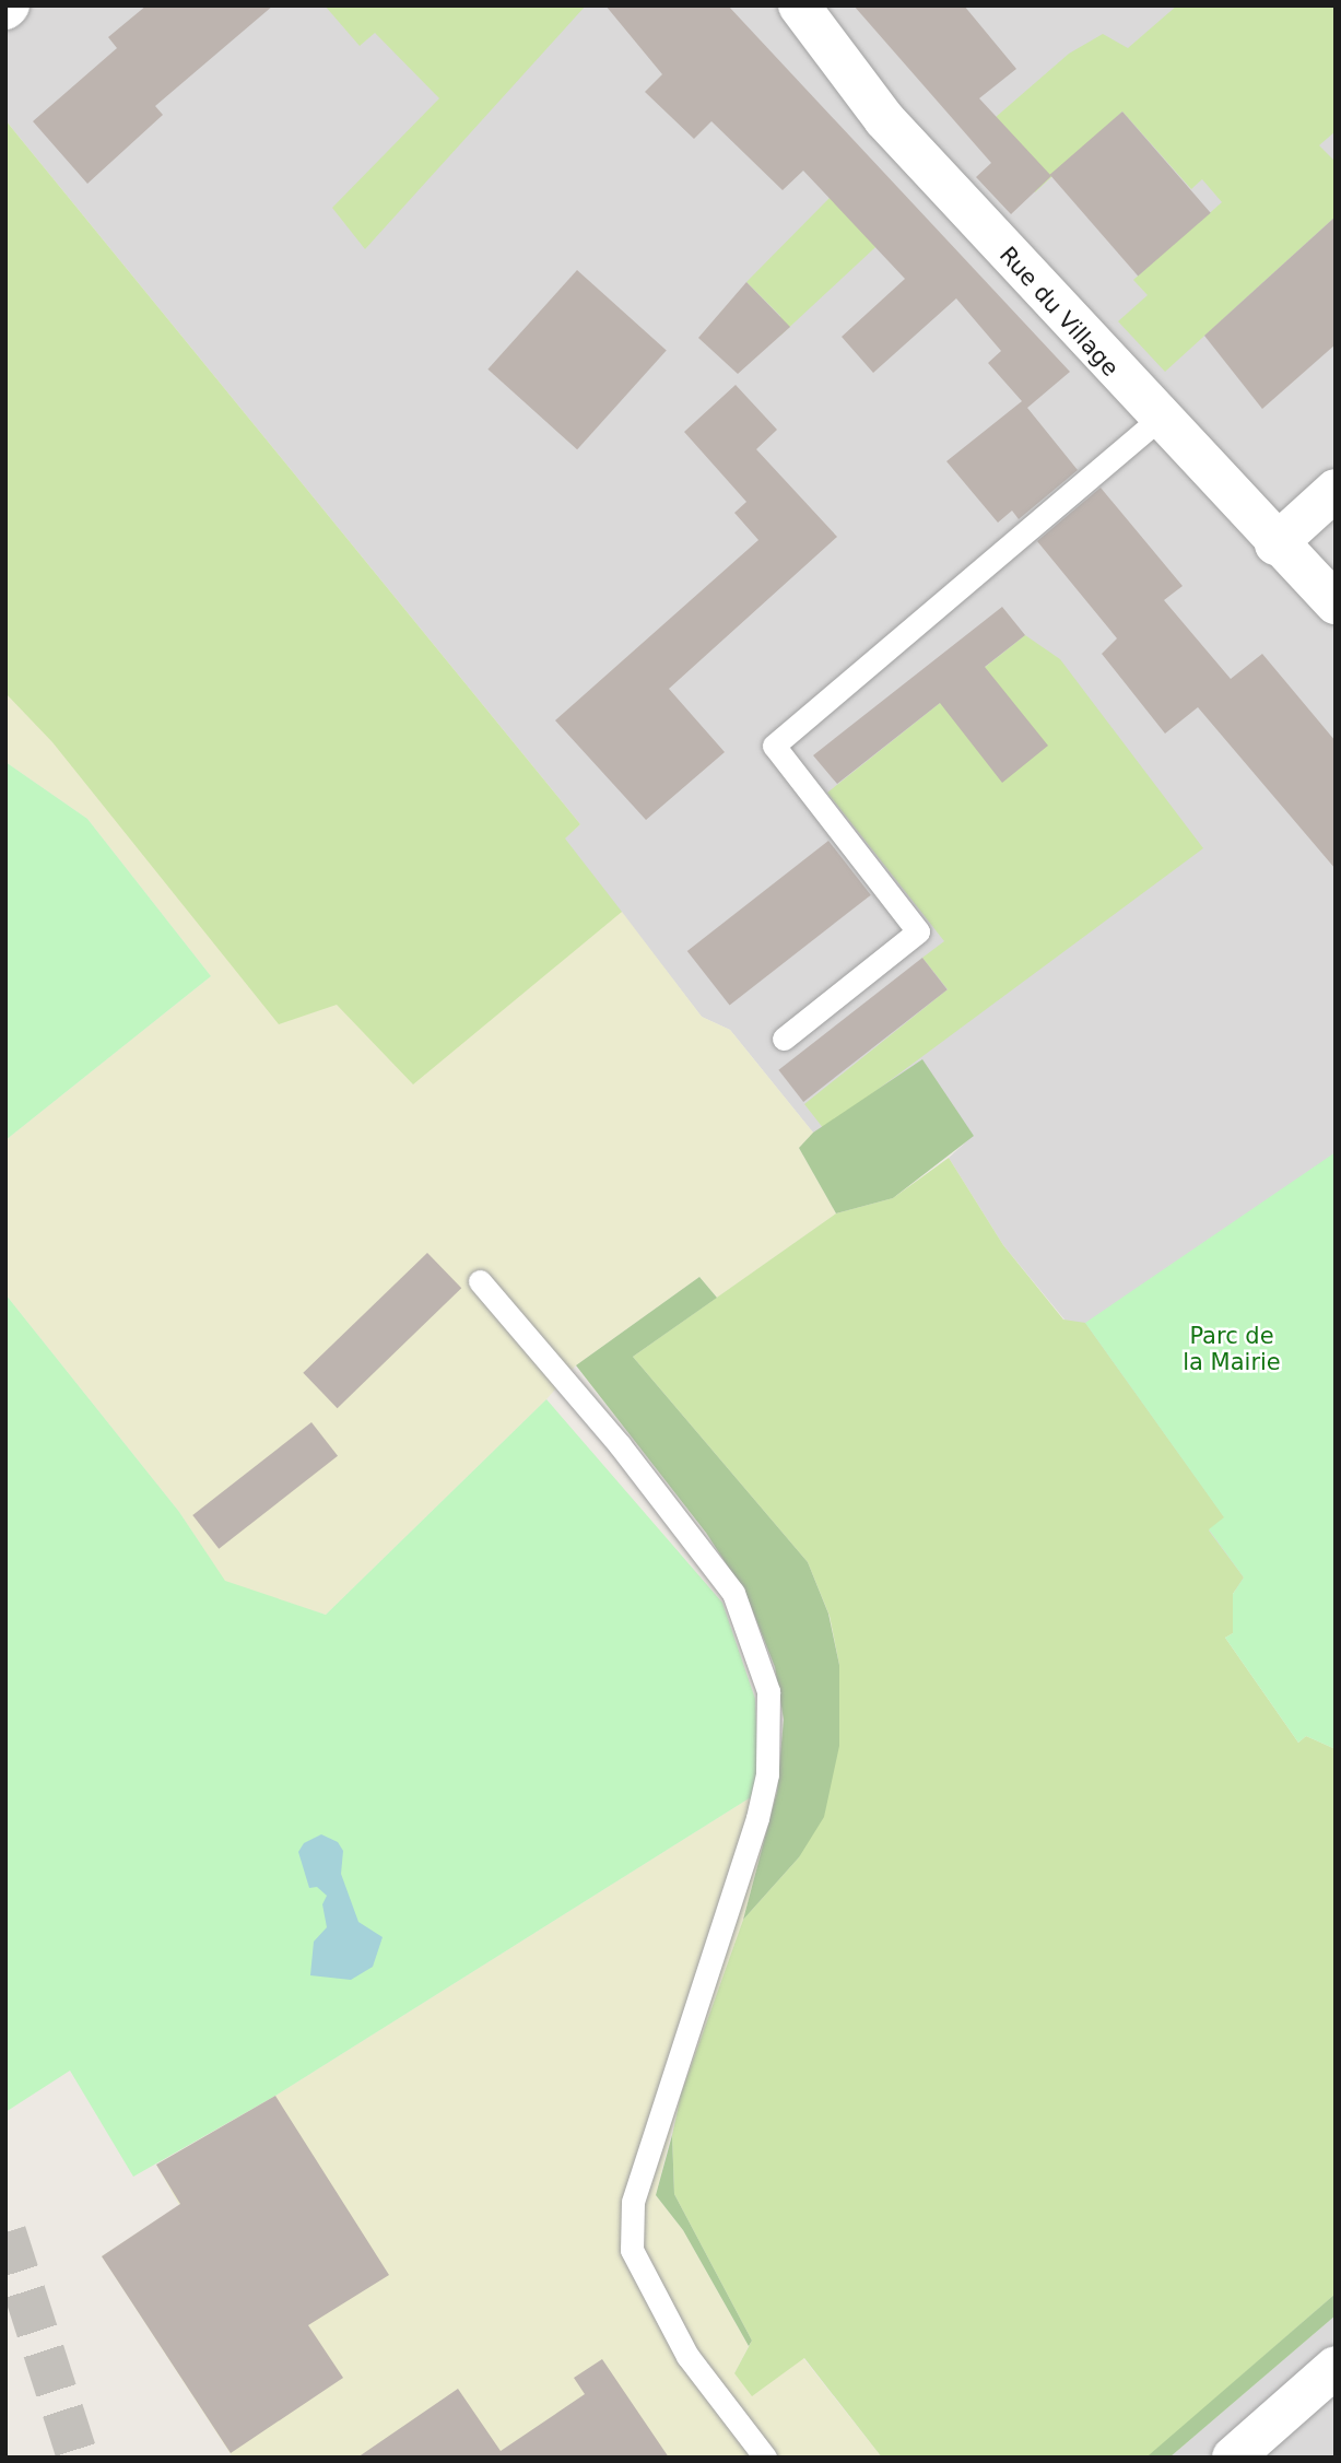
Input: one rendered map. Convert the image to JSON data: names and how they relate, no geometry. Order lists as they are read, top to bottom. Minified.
{"streets":{"street":["Rue du Village"]},"parks":["Parc de la Mairie"]}
